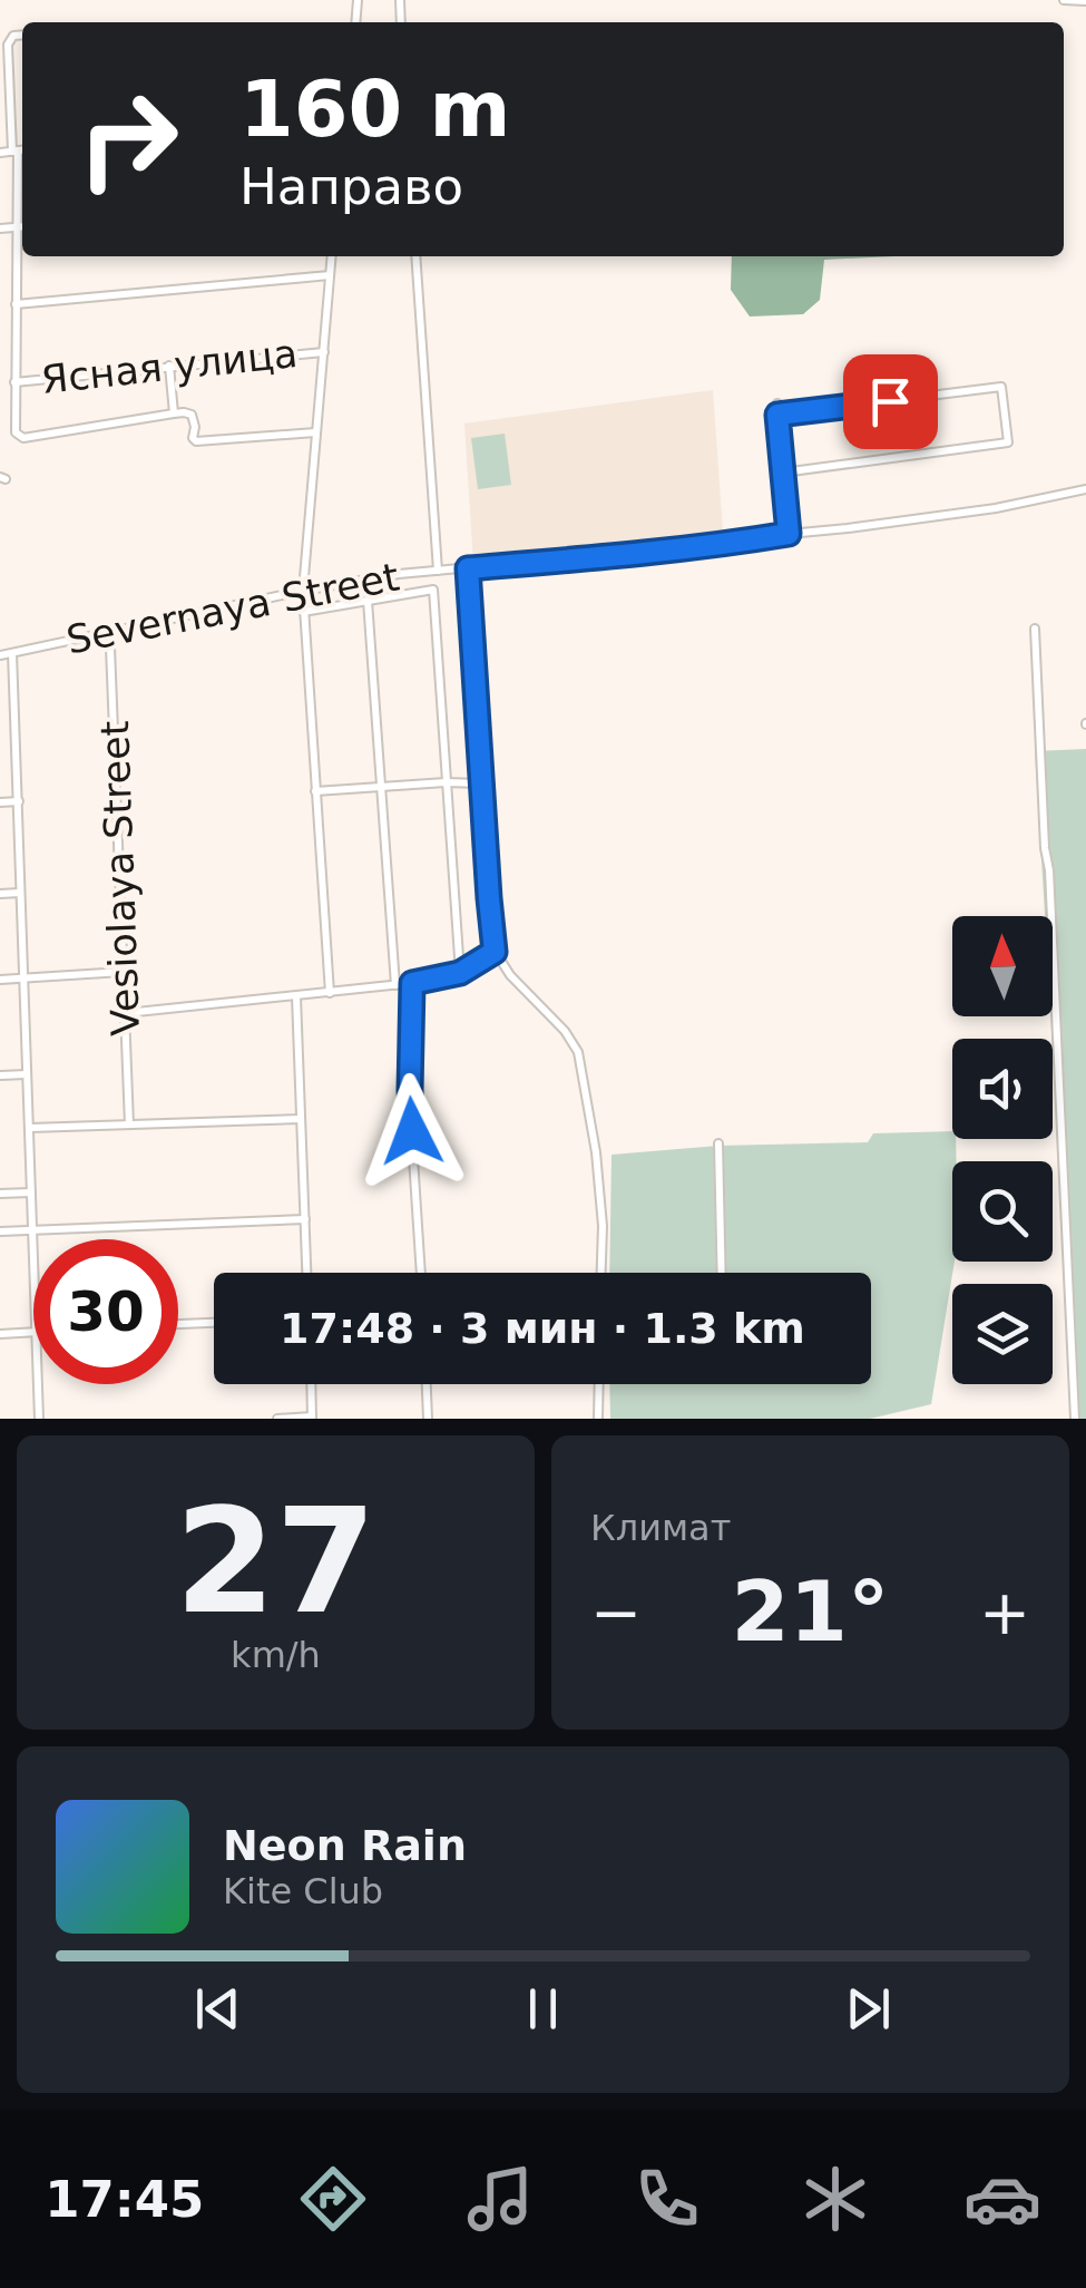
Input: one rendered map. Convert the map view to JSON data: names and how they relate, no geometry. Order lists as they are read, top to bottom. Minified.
{"streets":{"street":["Ясная улица","Severnaya Street","Vesiolaya Street"]},"crossings":[["Severnaya Street","Vesiolaya Street"]],"north":"top","page":{"turn":["160 m","Направо"],"limit":"30","trip":"17:48 · 3 мин · 1.3 km","tile":[["27","km/h"],"Климат"],"heat":["−","21°","+"],"song":["Neon Rain","Kite Club"],"tabs":"17:45"}}
